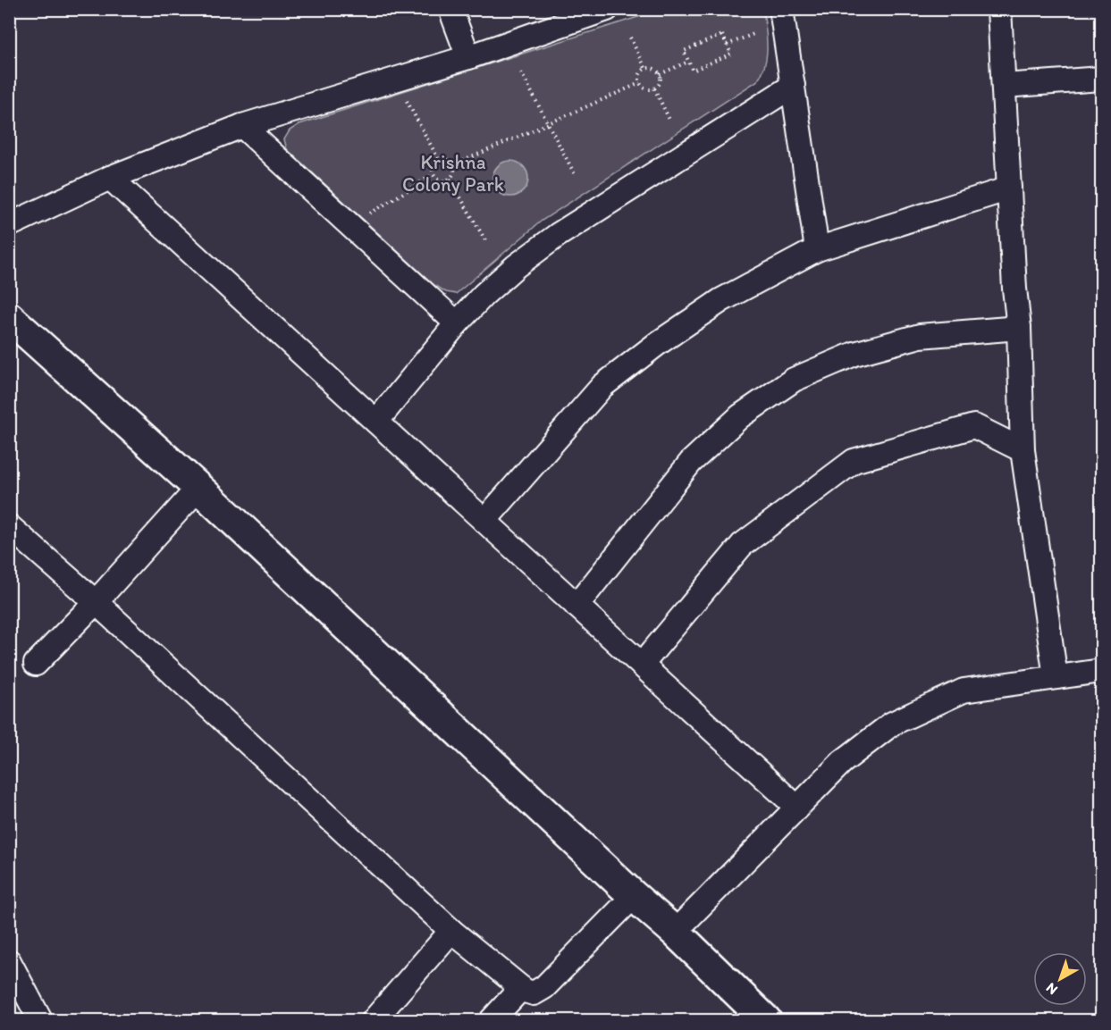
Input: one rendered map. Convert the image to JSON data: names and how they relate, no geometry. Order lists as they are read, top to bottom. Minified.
{"parks":["Krishna Colony Park"],"north":"bottom left"}
